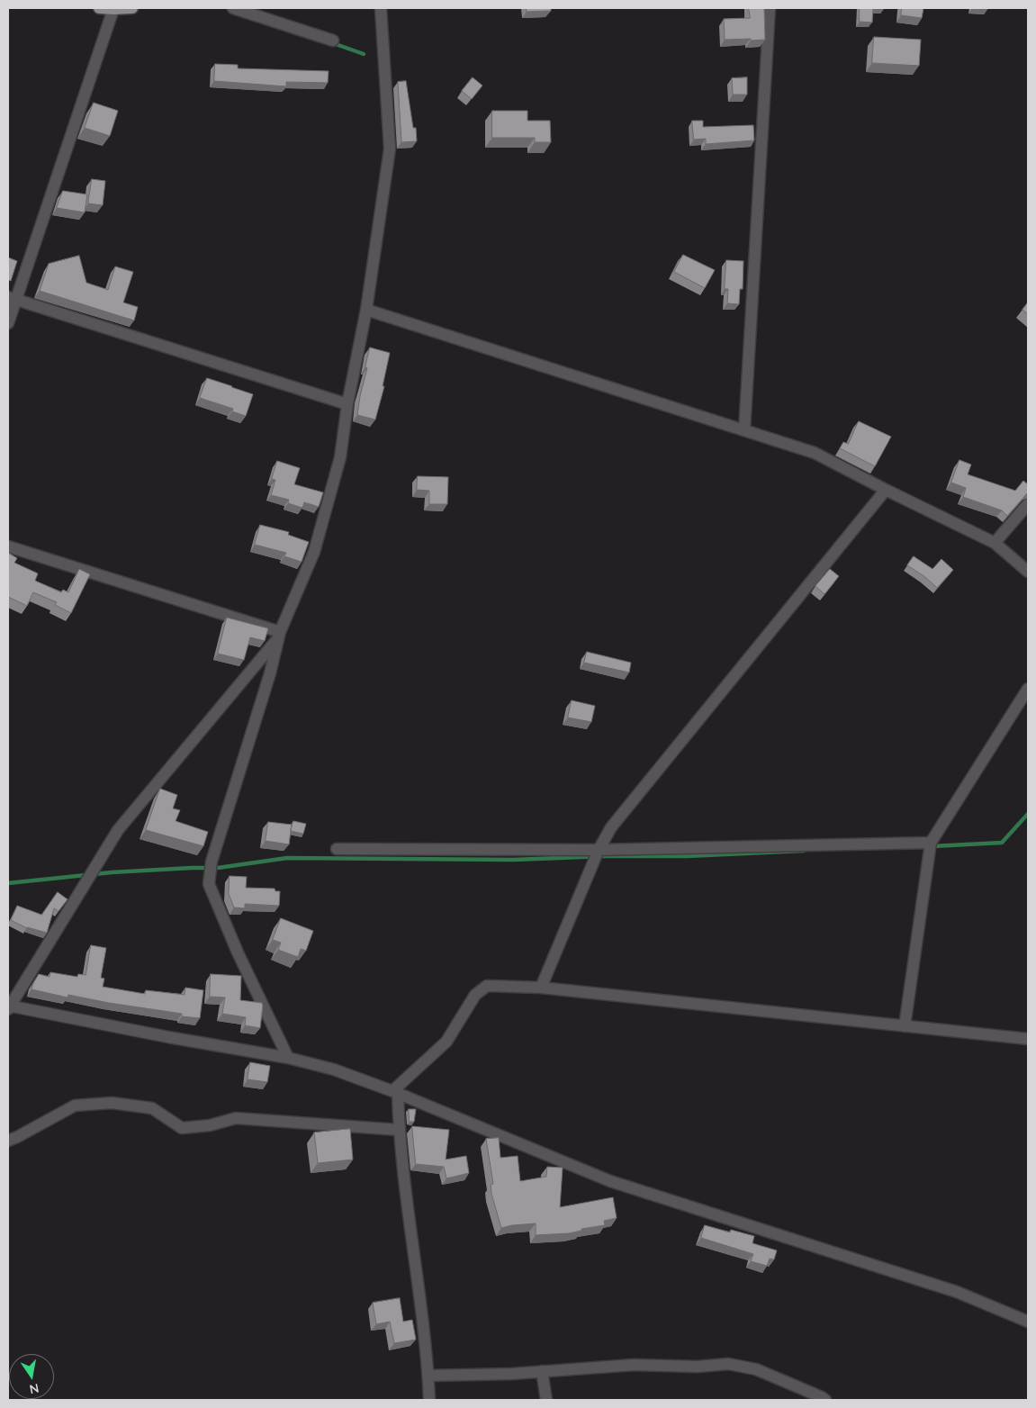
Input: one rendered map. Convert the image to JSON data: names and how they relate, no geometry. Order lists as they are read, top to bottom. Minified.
{"north":"bottom"}
